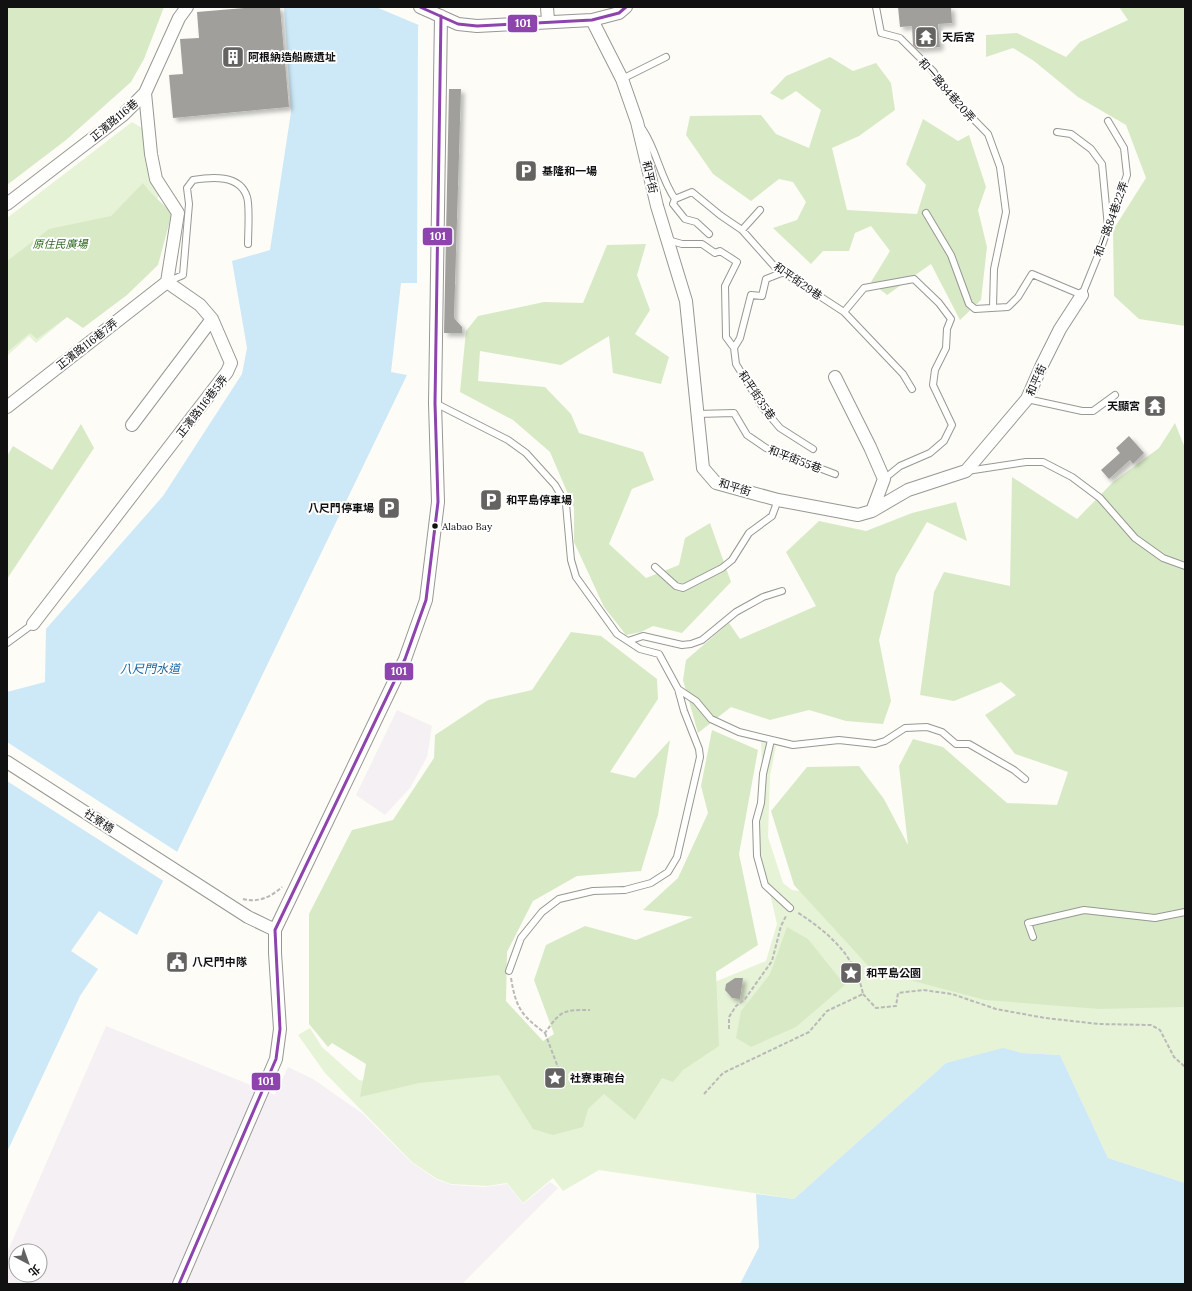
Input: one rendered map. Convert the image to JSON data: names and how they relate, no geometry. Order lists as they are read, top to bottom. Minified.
{"streets":{"street":["正濱路116巷","和平街","正濱路116巷7弄","正濱路116巷5弄","社寮橋"],"lane":["和一路84巷20弄","和一路84巷22弄","和平街29巷","和平街35巷","和平街55巷"]},"crossings":[["和平街","和一路84巷22弄"],["和平街","和平街35巷"],["和平街","和平街55巷"],["正濱路116巷7弄","正濱路116巷5弄"]],"water":["八尺門水道"],"parks":["原住民廣場"],"places":{"temple":["天后宮","天顯宮"],"building":["阿根納造船廠遺址"],"parking":["基隆和一場","和平島停車場","八尺門停車場"],"other":["Alabao Bay"],"public building":["八尺門中隊"],"place":["和平島公園","社寮東砲台"]},"lines":["transit line 101"],"north":"bottom right"}
